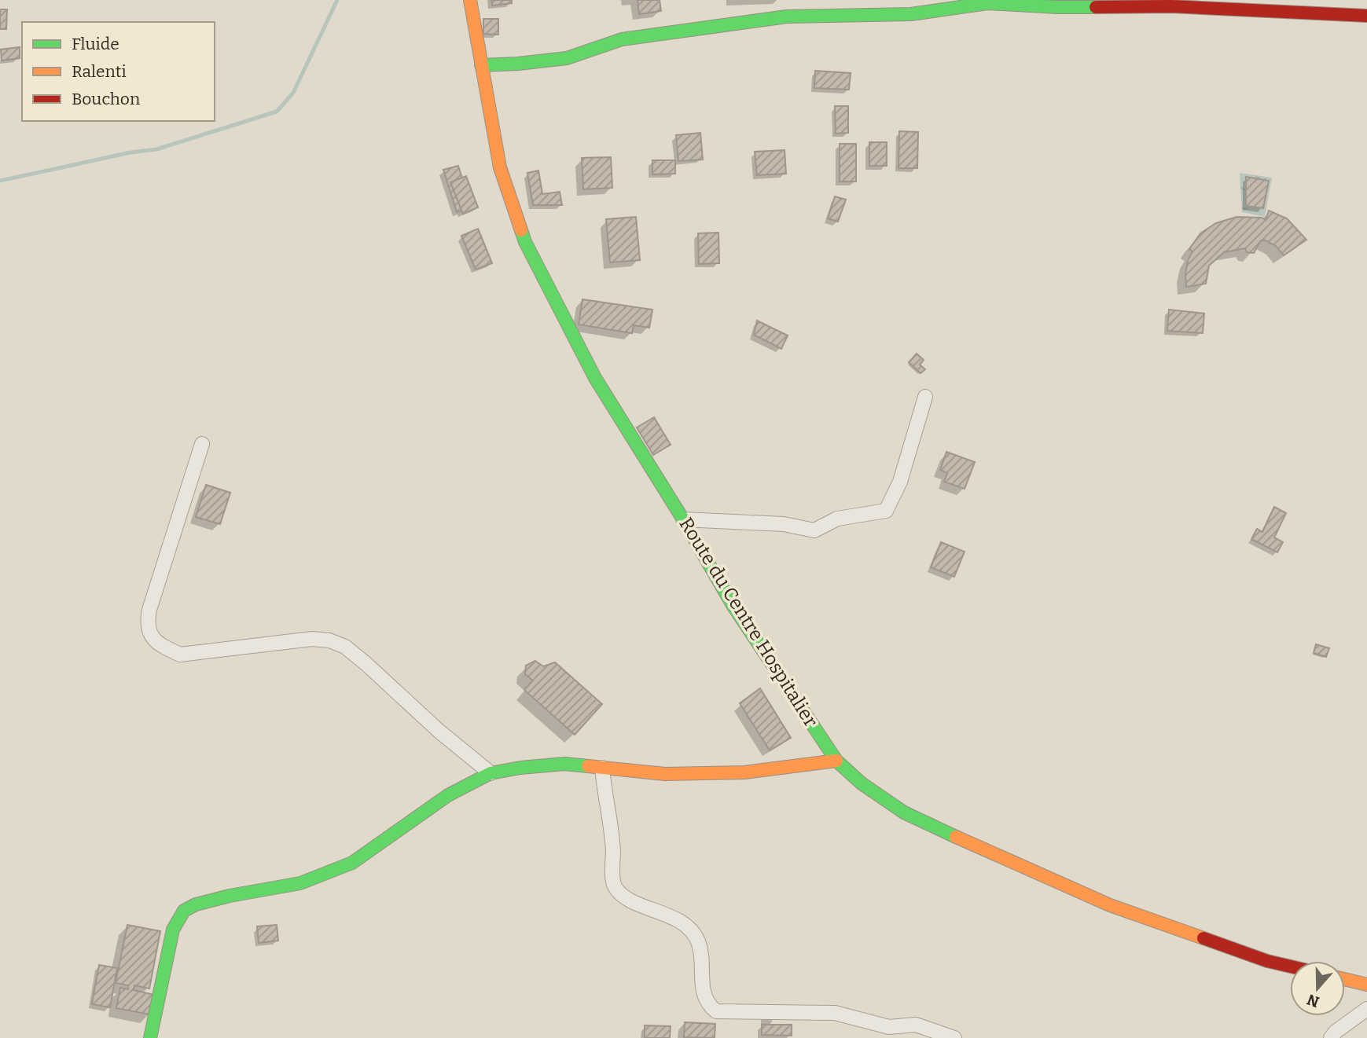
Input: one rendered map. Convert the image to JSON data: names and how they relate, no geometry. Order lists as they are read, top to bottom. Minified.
{"streets":{"street":["Route du Centre Hospitalier"]},"legend":["Fluide","Ralenti","Bouchon"],"north":"bottom"}
